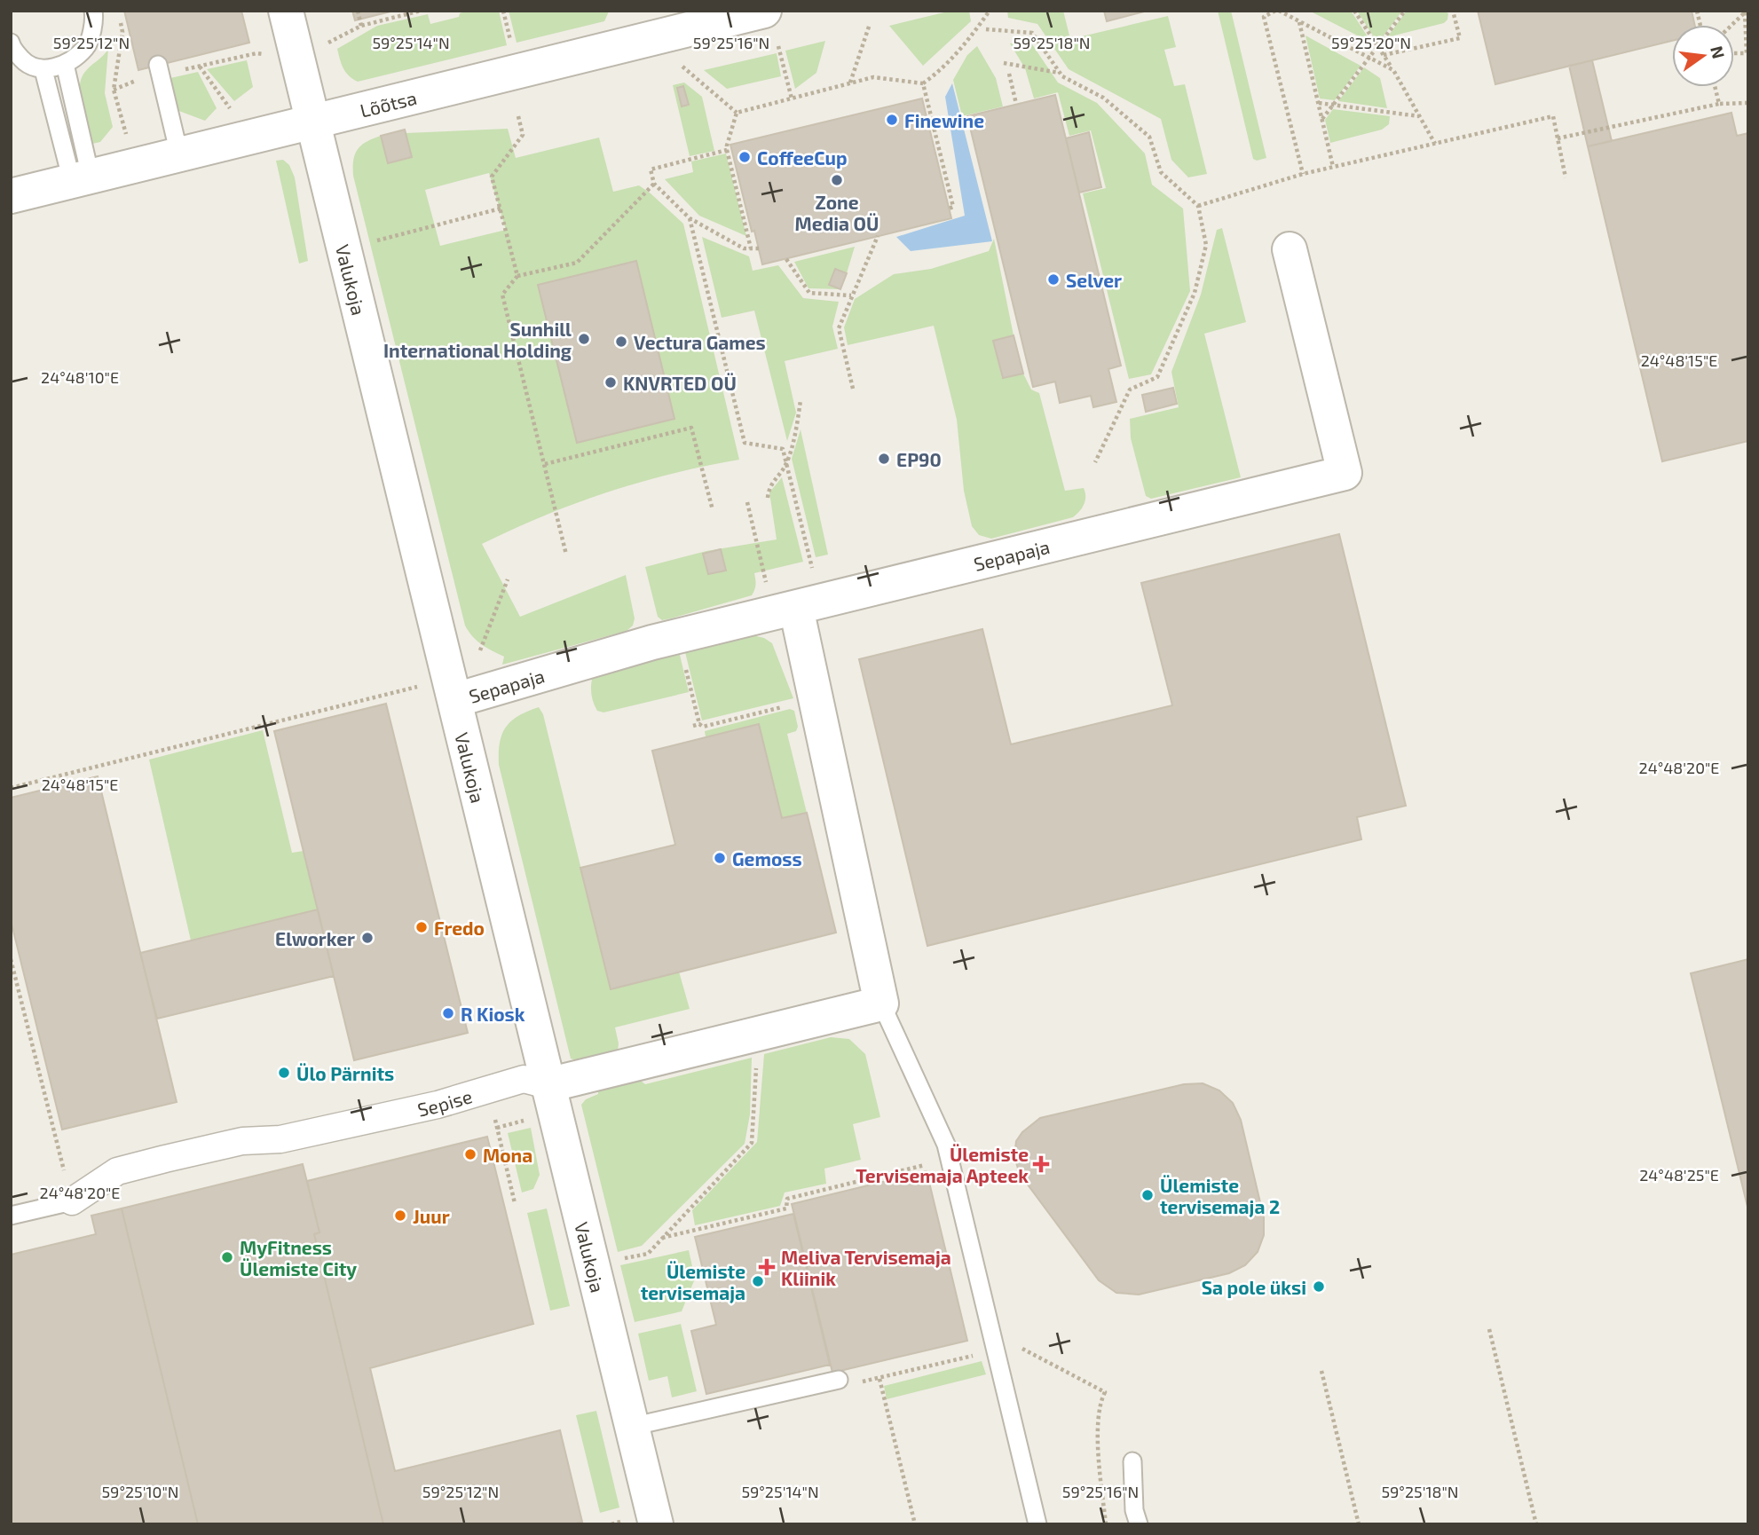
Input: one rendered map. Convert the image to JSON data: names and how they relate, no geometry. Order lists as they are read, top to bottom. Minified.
{"streets":{"street":["Lõõtsa","Valukoja","Sepapaja","Sepise"]},"crossings":[["Lõõtsa","Valukoja"],["Valukoja","Sepapaja"],["Valukoja","Sepise"]],"places":{"other":["Finewine","CoffeeCup","Zone Media OÜ","Selver","Sunhill International Holding","Vectura Games","KNVRTED OÜ","EP90","Gemoss","Fredo","Elworker","R Kiosk","Ülo Pärnits","Mona","Ülemiste tervisemaja 2","Juur","MyFitness Ülemiste City","Ülemiste tervisemaja","Sa pole üksi"],"health":["Ülemiste Tervisemaja Apteek","Meliva Tervisemaja Kliinik"]},"north":"right","coordinates":["59°25'12\"N","59°25'14\"N","59°25'16\"N","59°25'18\"N","59°25'20\"N","24°48'15\"E","24°48'10\"E","24°48'20\"E","24°48'25\"E","59°25'10\"N"]}
